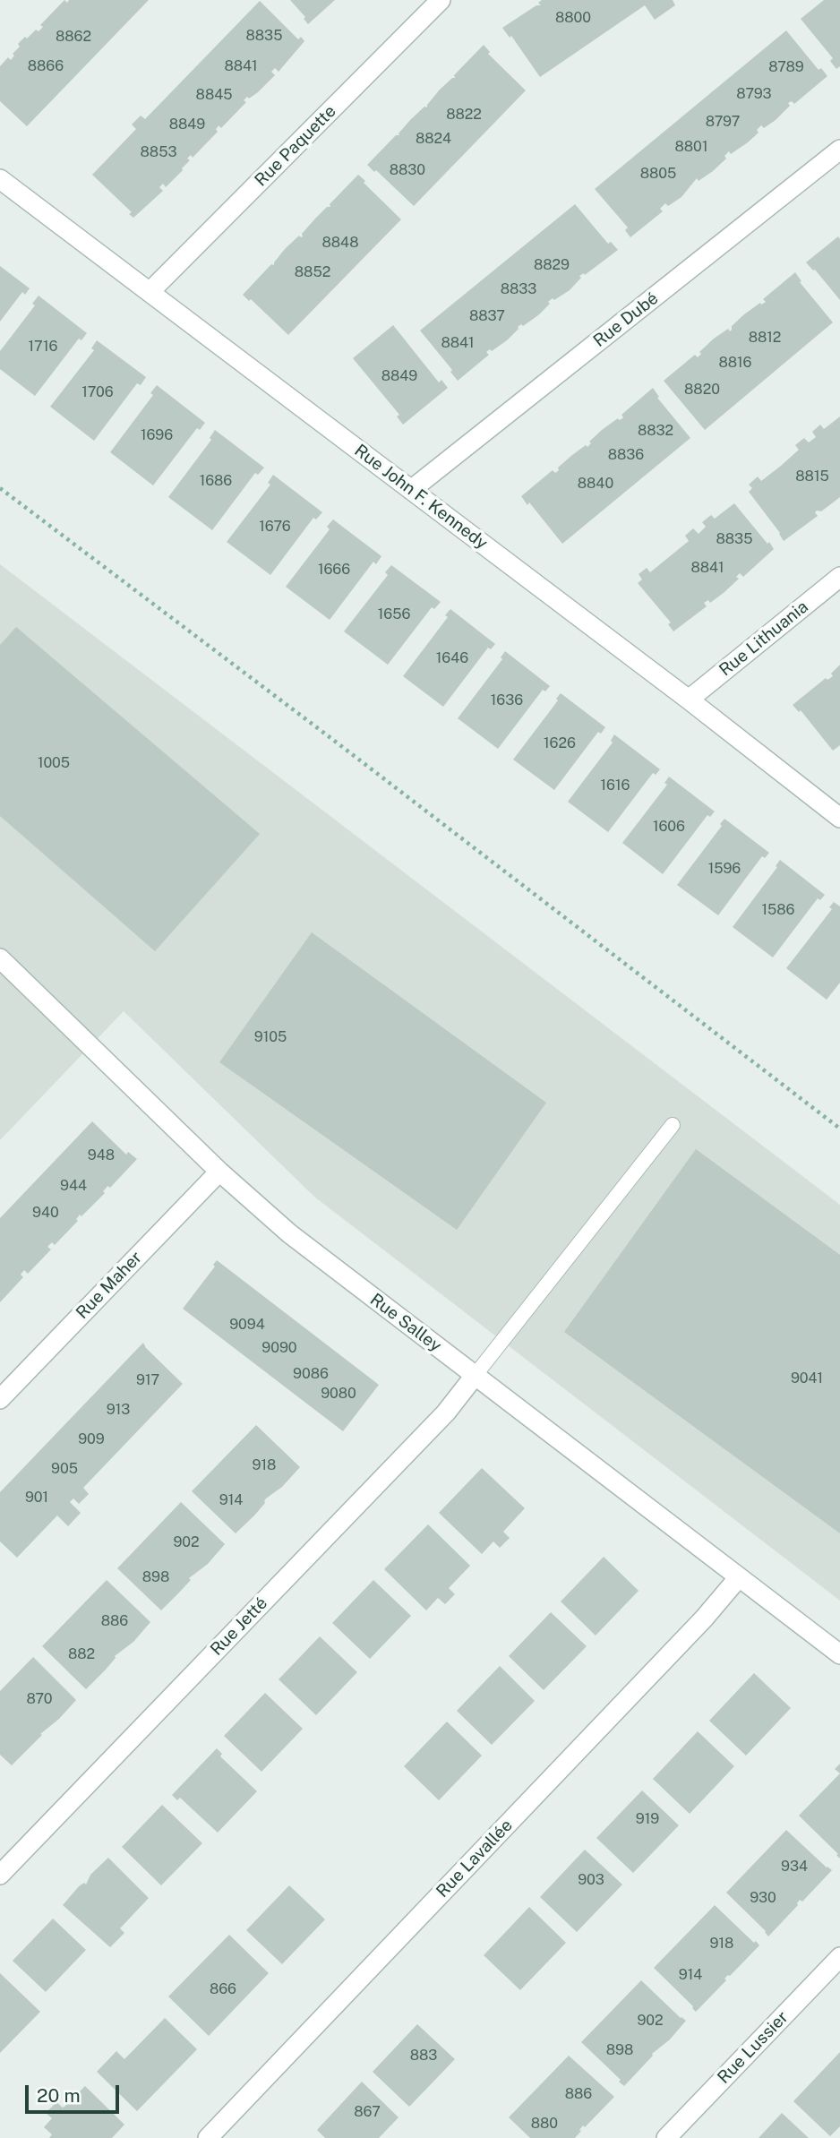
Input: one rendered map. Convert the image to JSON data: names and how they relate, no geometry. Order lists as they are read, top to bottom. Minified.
{"streets":{"street":["Rue Paquette","Rue Dubé","Rue John F. Kennedy","Rue Lithuania","Rue Maher","Rue Salley","Rue Jetté","Rue Lavallée","Rue Lussier"]},"crossings":[["Rue Paquette","Rue John F. Kennedy"],["Rue Dubé","Rue John F. Kennedy"],["Rue John F. Kennedy","Rue Lithuania"],["Rue Maher","Rue Salley"],["Rue Salley","Rue Jetté"],["Rue Salley","Rue Lavallée"]],"house_numbers":["8800","8835","8862","8866","8841","8789","8793","8845","8822","8797","8849","8824","8801","8853","8830","8805","8848","8829","8852","8833","8837","8812","8841","1716","8816","8849","8820","1706","8832","1696","8836","8815","1686","8840","1676","8835","8841","1666","1656","1646","1636","1626","1005","1616","1606","1596","1586","9105","948","944","940","9094","9090","9086","9041","917","9080","913","909","918","905","901","914","902","898","886","882","870","919","934","903","930","918","914","866","902","898","883","886","867","880"],"scale_bar":"20 m"}
